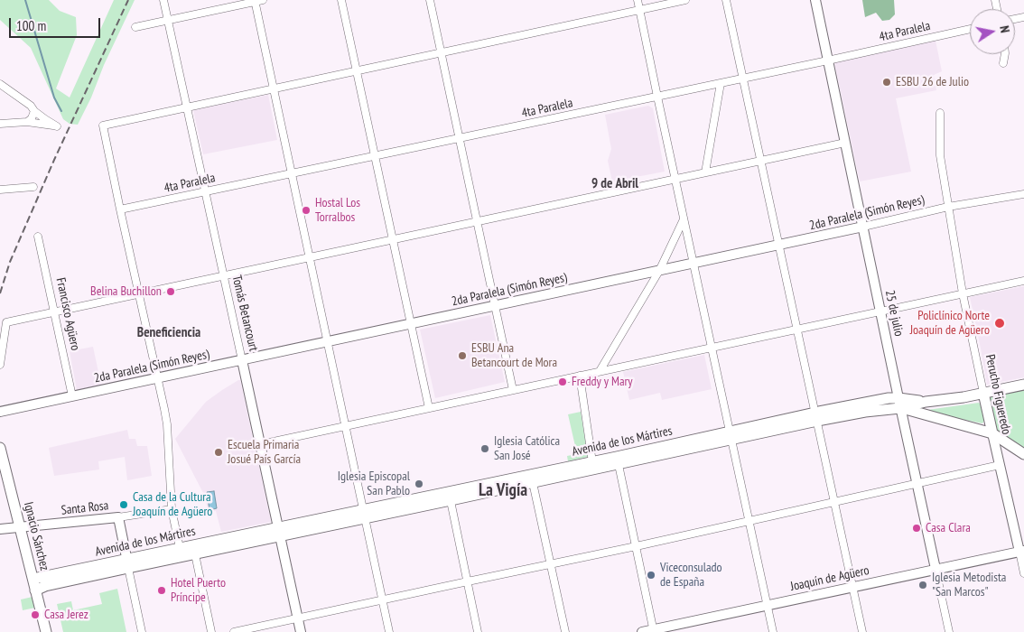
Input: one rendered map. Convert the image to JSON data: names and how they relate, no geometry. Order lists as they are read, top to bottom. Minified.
{"streets":{"main road":["Perucho Figueredo","Avenida de los Mártires","Ignacio Sánchez"],"street":["4ta Paralela","2da Paralela (Simón Reyes)","Tomás Betancourt","25 de julio","Francisco Agüero","Santa Rosa","Joaquín de Agüero"]},"crossings":[["4ta Paralela","Tomás Betancourt"],["4ta Paralela","25 de julio"],["2da Paralela (Simón Reyes)","Tomás Betancourt"],["2da Paralela (Simón Reyes)","25 de julio"],["2da Paralela (Simón Reyes)","Francisco Agüero"],["2da Paralela (Simón Reyes)","Perucho Figueredo"],["Tomás Betancourt","Avenida de los Mártires"],["25 de julio","Avenida de los Mártires"],["25 de julio","Joaquín de Agüero"],["Perucho Figueredo","Avenida de los Mártires"],["Perucho Figueredo","Joaquín de Agüero"],["Avenida de los Mártires","Ignacio Sánchez"],["Santa Rosa","Ignacio Sánchez"]],"districts":["9 de Abril","Beneficiencia","La Vigía"],"places":["ESBU 26 de Julio","Hostal Los Torralbos","Belina Buchillon","Policlínico Norte Joaquín de Agüero","ESBU Ana Betancourt de Mora","Freddy y Mary","Iglesia Católica San José","Escuela Primaria Josué País García","Iglesia Episcopal San Pablo","Casa de la Cultura Joaquín de Agüero","Casa Clara","Viceconsulado de España","Iglesia Metodista \"San Marcos\"","Hotel Puerto Príncipe","Casa Jerez"],"scale_bar":"100 m","north":"right"}
